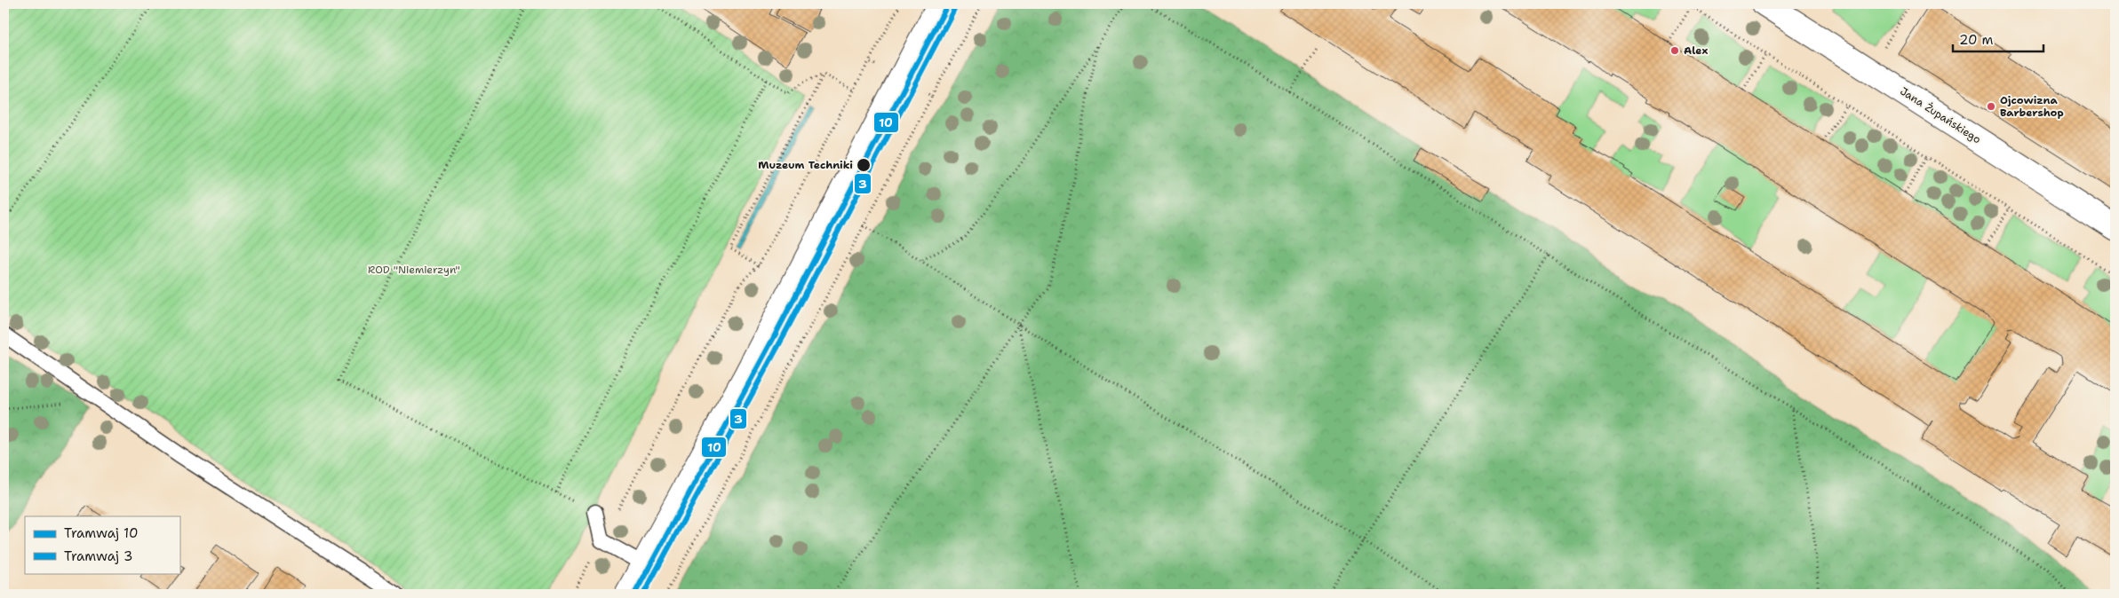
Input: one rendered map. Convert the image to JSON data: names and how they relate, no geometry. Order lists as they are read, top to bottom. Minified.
{"streets":{"street":["Jana Żupańskiego"]},"parks":["ROD \"Niemierzyn\""],"places":["Alex","Ojcowizna Barbershop","Muzeum Techniki"],"lines":["tram line 10","tram line 3"],"legend":["Tramwaj 10","Tramwaj 3"],"scale_bar":"20 m"}
